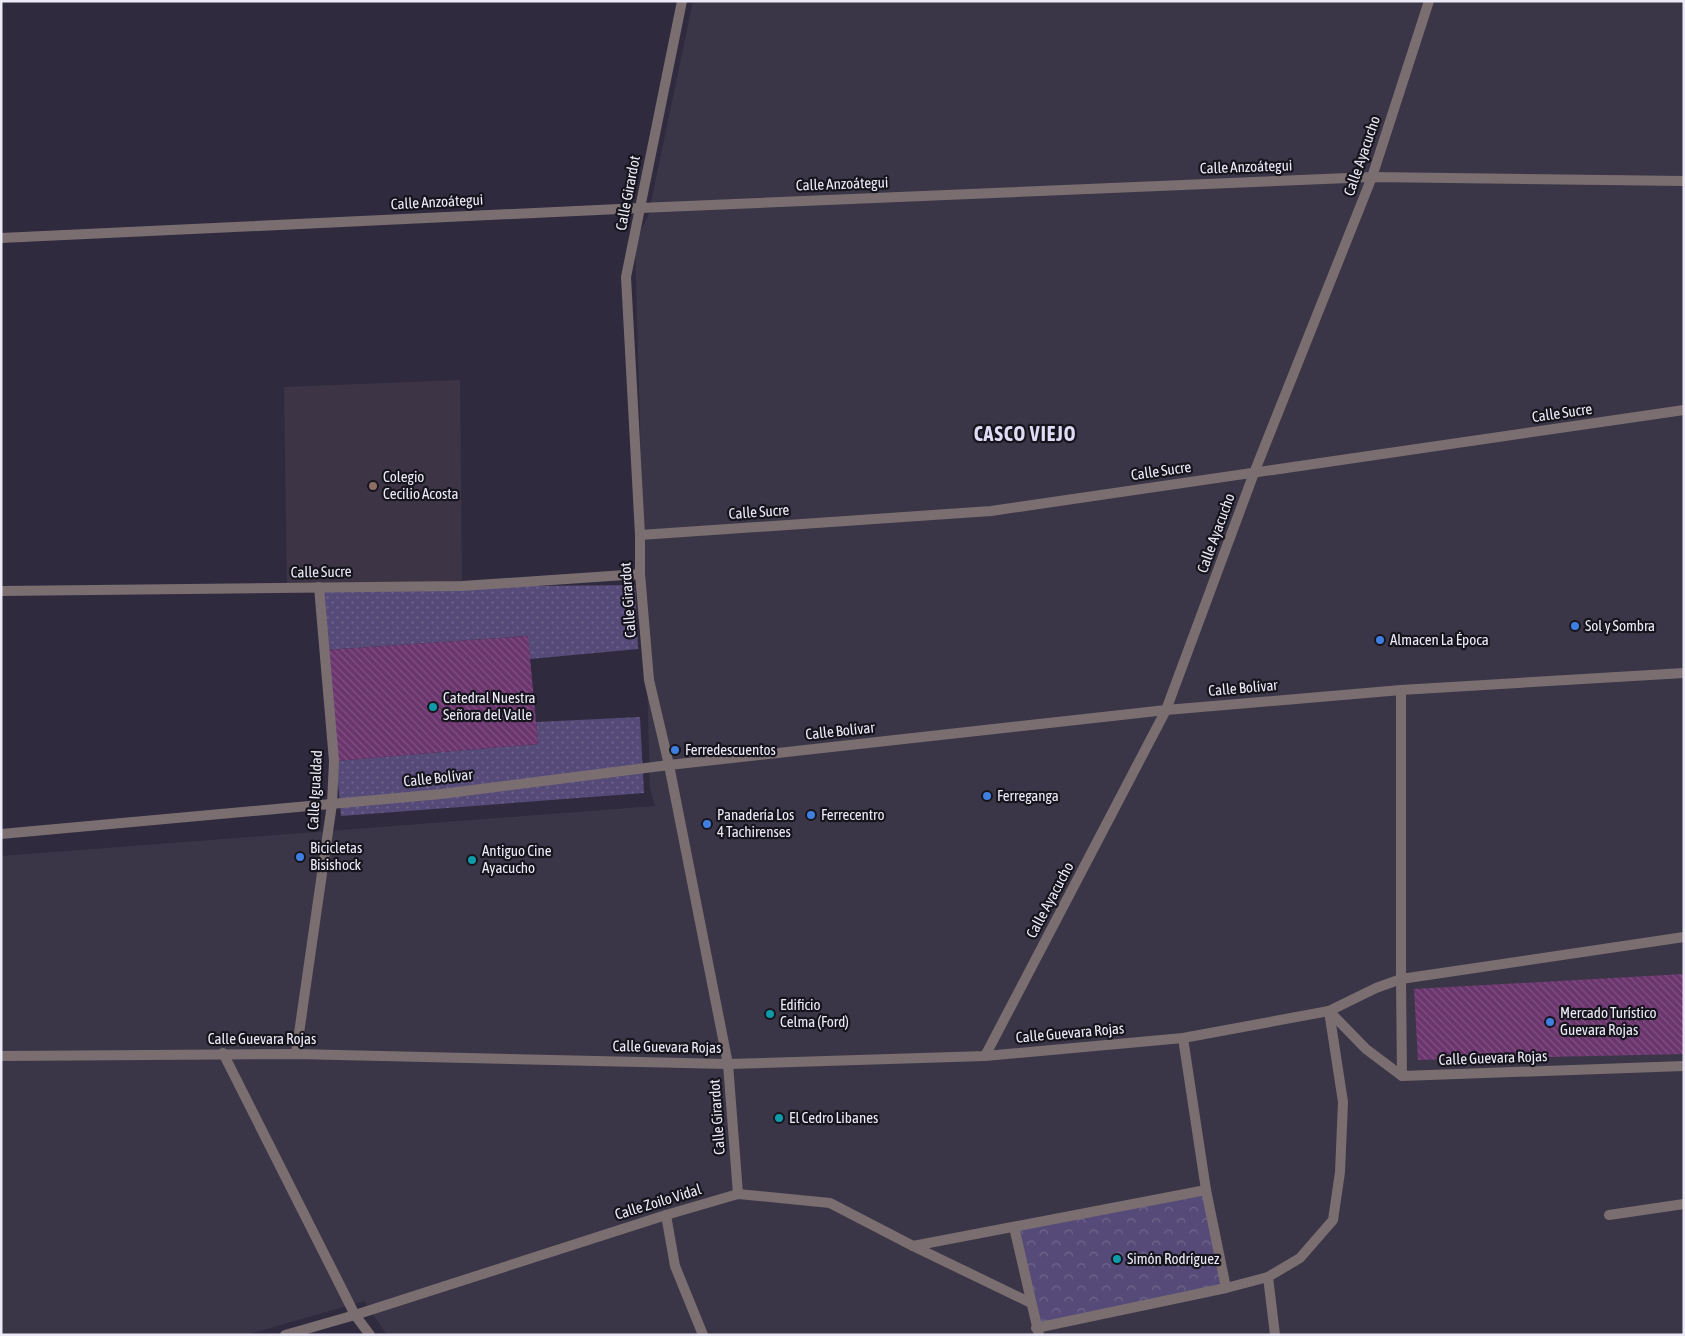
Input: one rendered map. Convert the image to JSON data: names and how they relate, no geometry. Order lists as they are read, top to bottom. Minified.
{"streets":{"street":["Calle Ayacucho","Calle Anzoátegui","Calle Girardot","Calle Sucre","Calle Bolívar","Calle Igualdad","Calle Guevara Rojas","Calle Zoilo Vidal"]},"crossings":[["Calle Ayacucho","Calle Anzoátegui"],["Calle Ayacucho","Calle Sucre"],["Calle Ayacucho","Calle Bolívar"],["Calle Ayacucho","Calle Guevara Rojas"],["Calle Anzoátegui","Calle Girardot"],["Calle Girardot","Calle Sucre"],["Calle Girardot","Calle Bolívar"],["Calle Girardot","Calle Guevara Rojas"],["Calle Girardot","Calle Zoilo Vidal"],["Calle Sucre","Calle Igualdad"],["Calle Bolívar","Calle Igualdad"],["Calle Igualdad","Calle Guevara Rojas"]],"districts":["CASCO VIEJO"],"places":["Colegio Cecilio Acosta","Sol y Sombra","Almacen La Época","Catedral Nuestra Señora del Valle","Ferredescuentos","Ferreganga","Ferrecentro","Panadería Los 4 Tachirenses","Bicicletas Bisishock","Antiguo Cine Ayacucho","Edificio Celma (Ford)","Mercado Turístico Guevara Rojas","El Cedro Libanes","Simón Rodríguez"]}
